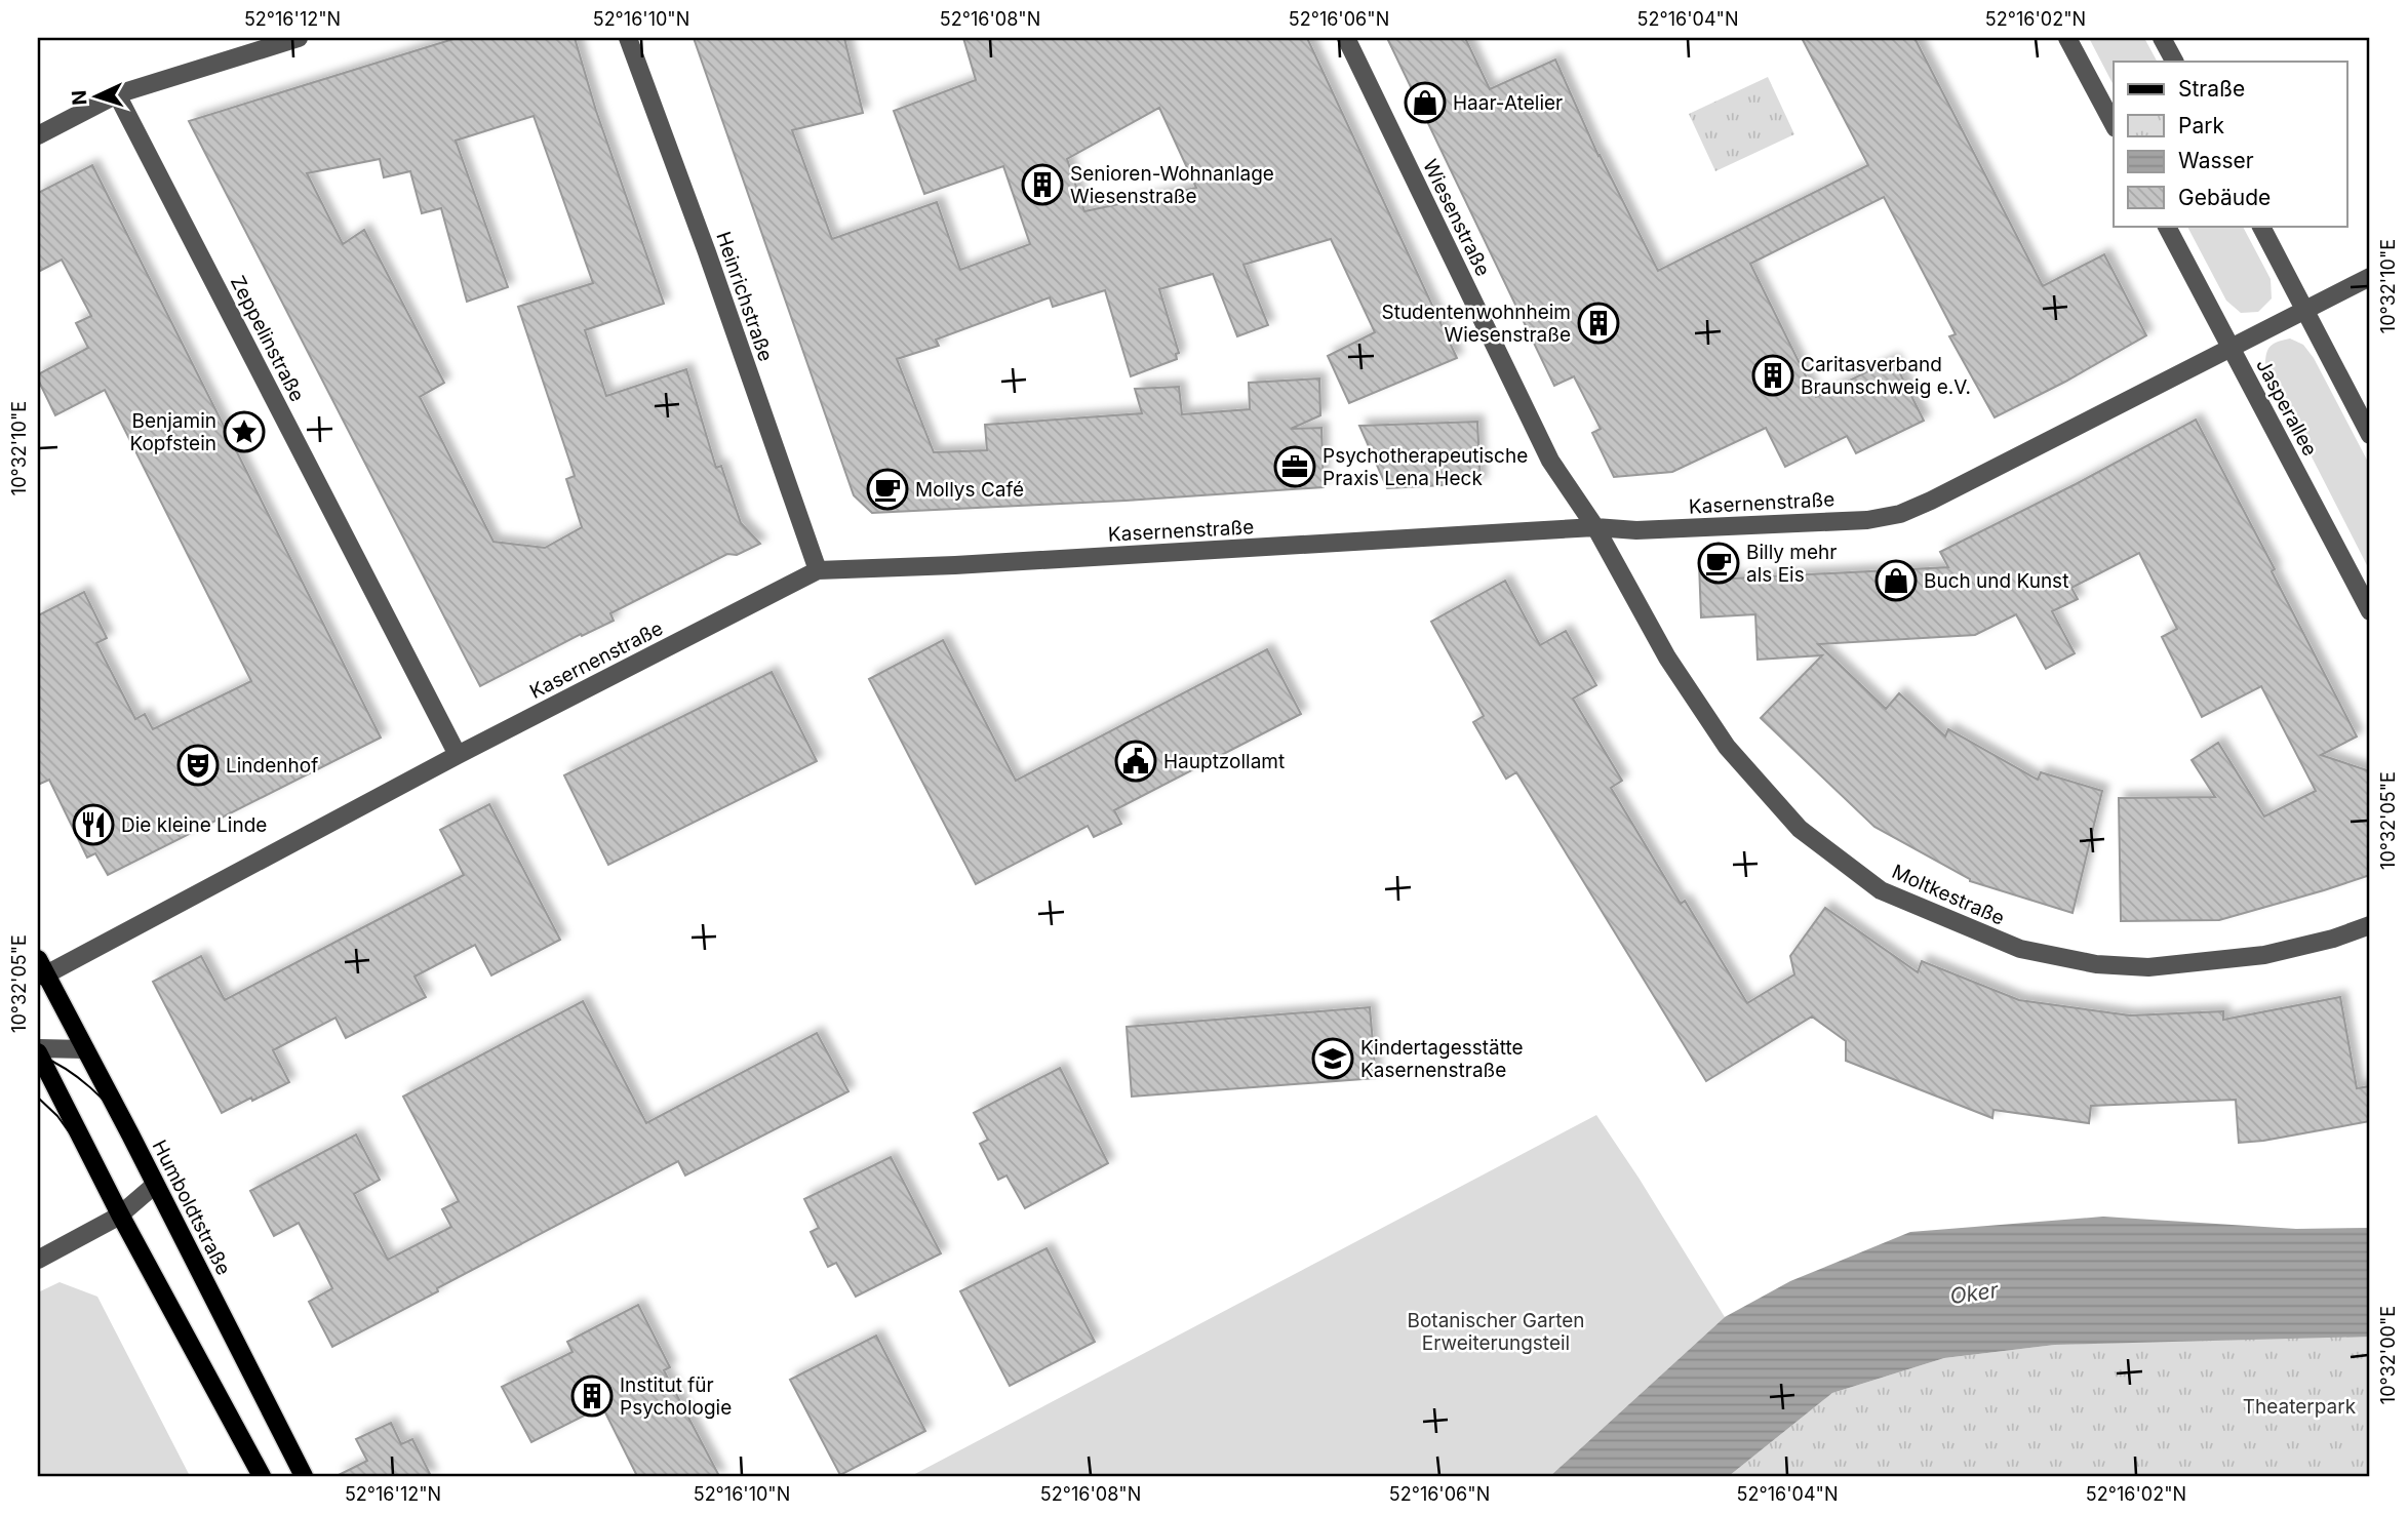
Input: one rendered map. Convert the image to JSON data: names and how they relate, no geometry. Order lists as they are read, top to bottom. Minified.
{"streets":{"main road":["Humboldtstraße"],"street":["Wiesenstraße","Heinrichstraße","Zeppelinstraße","Jasperallee","Kasernenstraße","Moltkestraße"]},"crossings":[["Wiesenstraße","Kasernenstraße"],["Wiesenstraße","Moltkestraße"],["Heinrichstraße","Kasernenstraße"],["Zeppelinstraße","Kasernenstraße"],["Jasperallee","Kasernenstraße"],["Kasernenstraße","Moltkestraße"],["Kasernenstraße","Humboldtstraße"]],"water":["Oker"],"parks":["Botanischer Garten Erweiterungsteil","Theaterpark"],"places":{"shop":["Haar-Atelier","Buch und Kunst"],"building":["Senioren-Wohnanlage Wiesenstraße","Studentenwohnheim Wiesenstraße","Caritasverband Braunschweig e.V.","Institut für Psychologie"],"place":["Benjamin Kopfstein"],"office":["Psychotherapeutische Praxis Lena Heck"],"cafe":["Mollys Café","Billy mehr als Eis"],"public building":["Hauptzollamt"],"theatre":["Lindenhof"],"restaurant":["Die kleine Linde"],"school or university":["Kindertagesstätte Kasernenstraße"]},"legend":["Straße","Park","Wasser","Gebäude"],"north":"left","coordinates":["52°16'12\"N","52°16'10\"N","52°16'08\"N","52°16'06\"N","52°16'04\"N","52°16'02\"N","10°32'10\"E","10°32'05\"E","10°32'00\"E"]}
